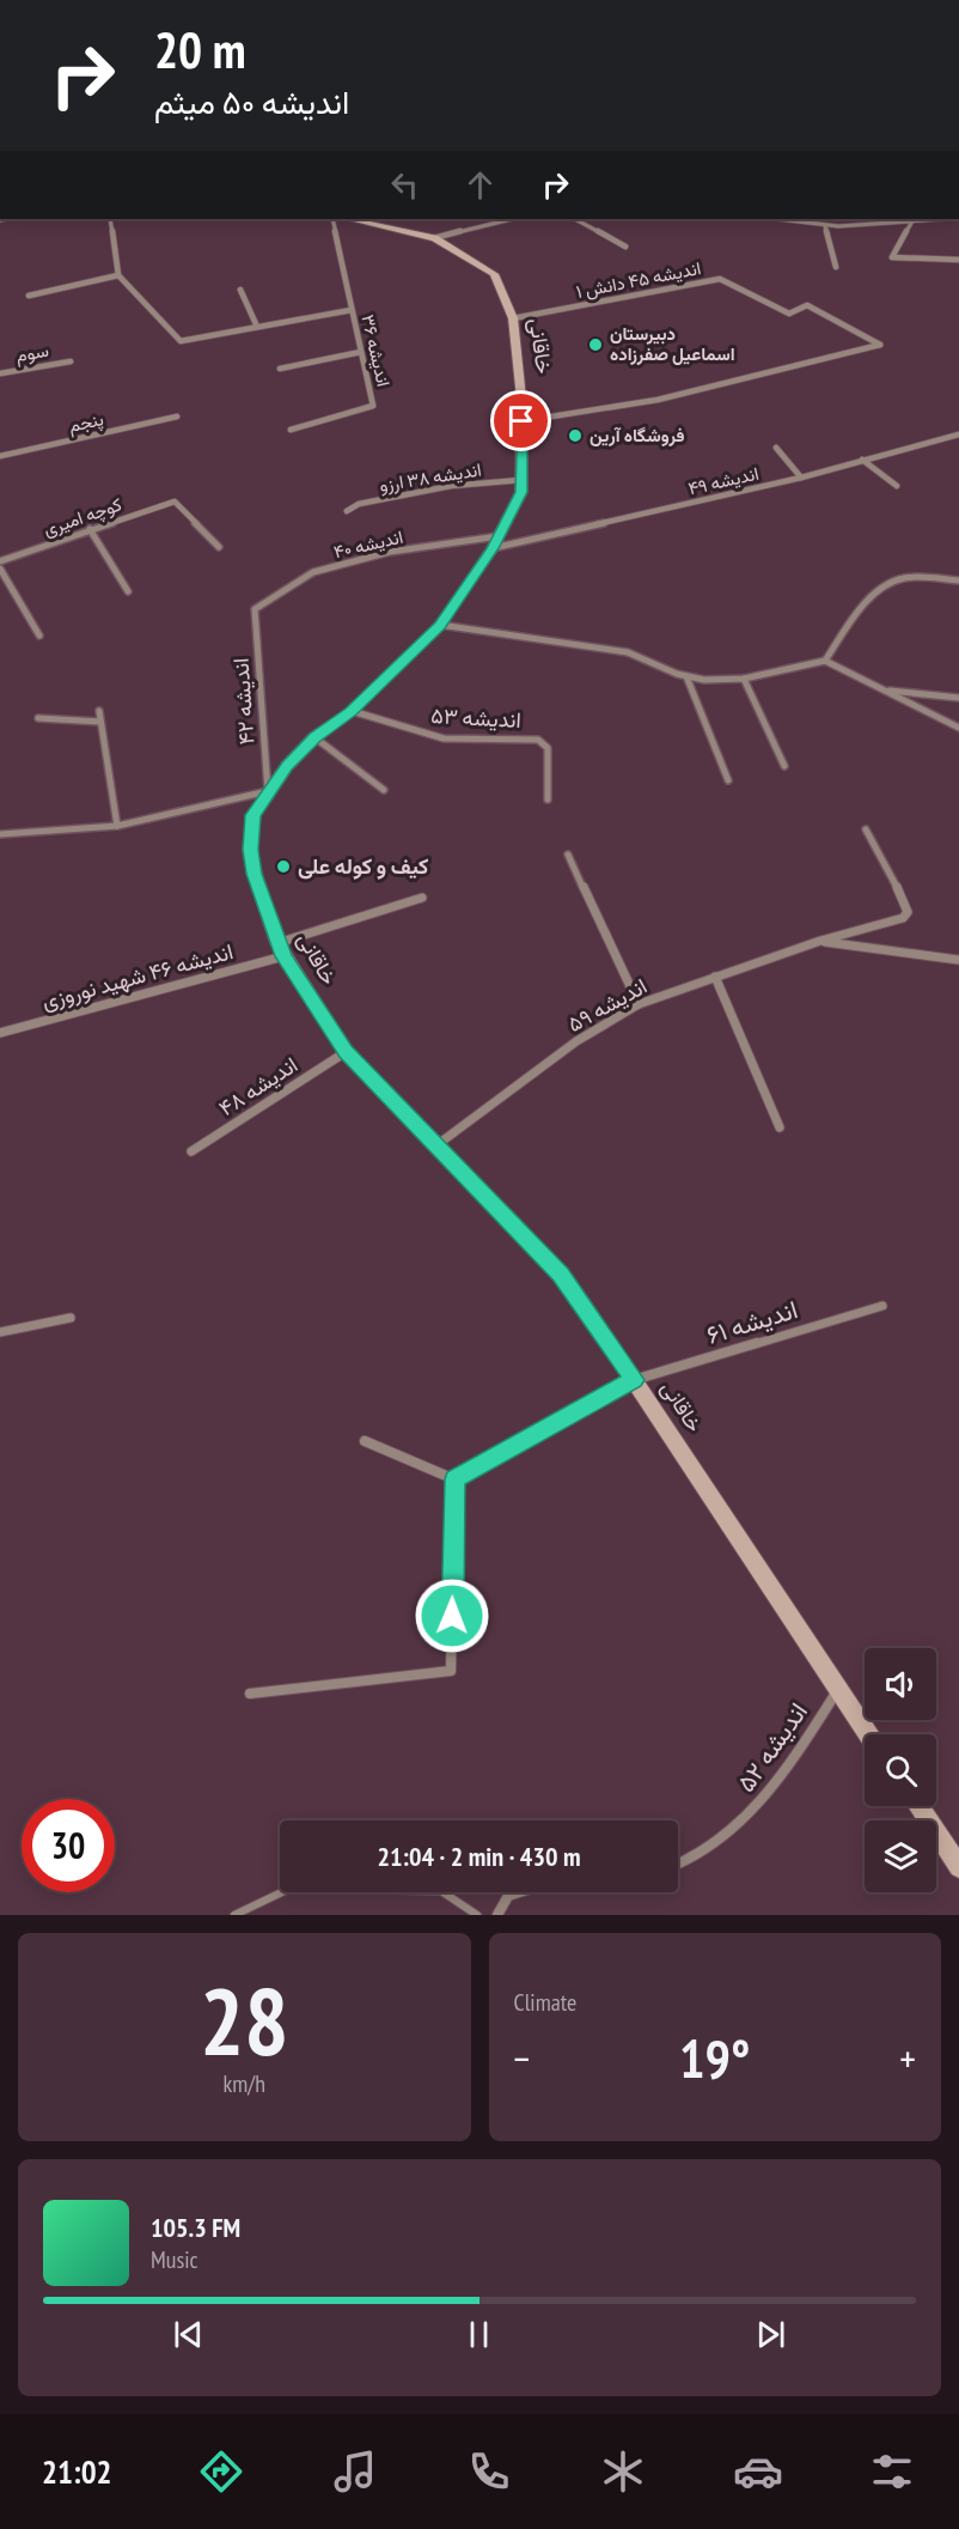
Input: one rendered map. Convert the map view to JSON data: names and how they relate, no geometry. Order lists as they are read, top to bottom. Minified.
{"streets":{"main road":["خاقانی"],"street":["اندیشه ۴۵ دانش ۱","اندیشه ۳۶","سوم","پنجم","اندیشه ۳۸ ارزو","اندیشه ۴۹","کوچه امیری","اندیشه ۴۰","اندیشه ۴۲","اندیشه ۵۳","اندیشه ۴۶ شهید نوروزی","اندیشه ۵۹","اندیشه ۴۸","اندیشه ۶۱","اندیشه ۵۲"]},"crossings":[["اندیشه ۴۵ دانش ۱","خاقانی"],["خاقانی","اندیشه ۳۸ ارزو"],["خاقانی","اندیشه ۴۹"],["خاقانی","اندیشه ۴۰"],["خاقانی","اندیشه ۴۲"],["خاقانی","اندیشه ۵۳"],["خاقانی","اندیشه ۴۶ شهید نوروزی"],["خاقانی","اندیشه ۵۹"],["خاقانی","اندیشه ۴۸"],["خاقانی","اندیشه ۶۱"],["خاقانی","اندیشه ۵۲"],["اندیشه ۴۹","اندیشه ۴۰"],["اندیشه ۴۰","اندیشه ۴۲"]],"places":["دبیرستان اسماعیل صفرزاده","فروشگاه آرین","کیف و کوله علی"],"page":{"turn":["20 m","اندیشه ۵۰ میثم"],"limit":"30","trip":"21:04 · 2 min · 430 m","tile":[["28","km/h"],"Climate"],"heat":["−","19°","+"],"song":["105.3 FM","Music"],"tabs":"21:02"}}
